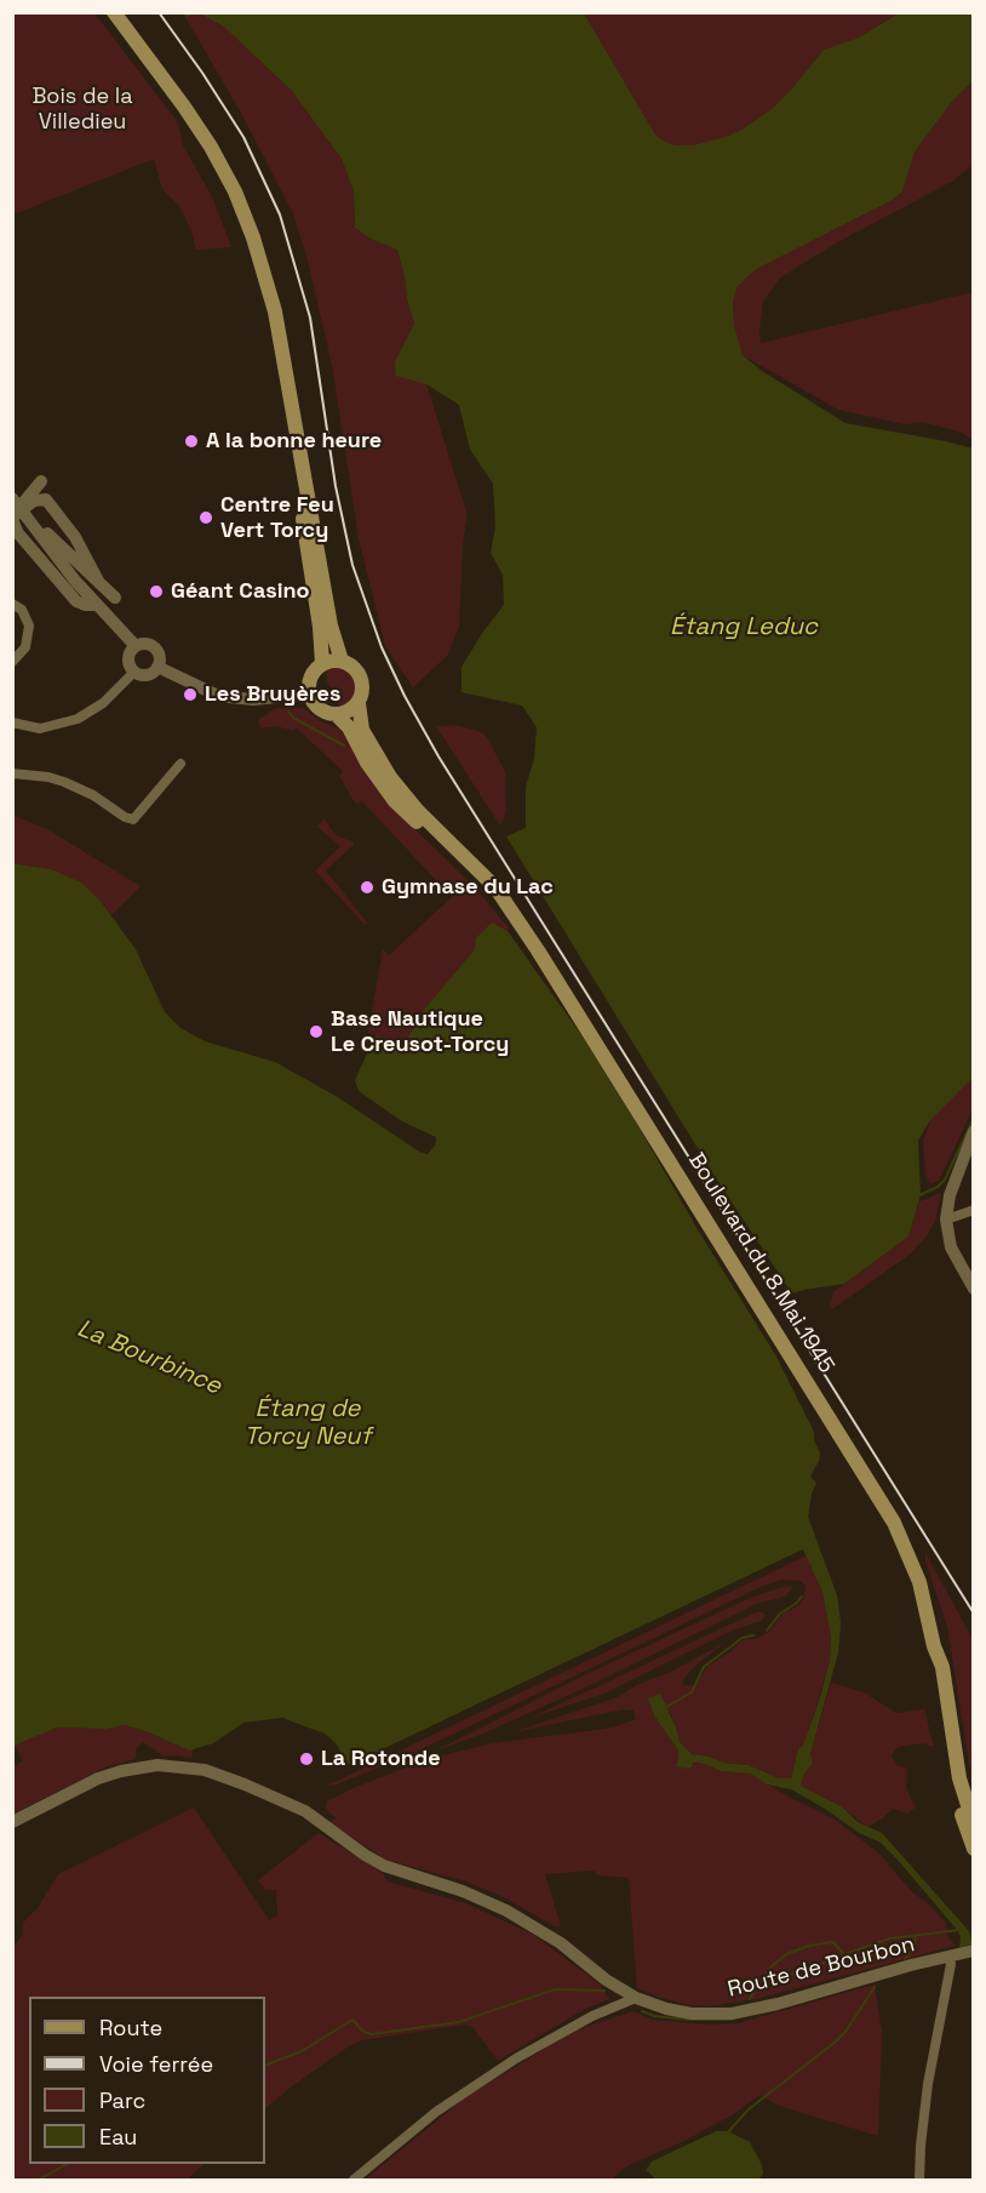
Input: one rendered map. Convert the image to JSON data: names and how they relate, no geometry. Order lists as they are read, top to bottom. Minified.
{"streets":{"main road":["Boulevard du 8 Mai 1945"],"street":["Route de Bourbon"]},"water":["Étang Leduc","La Bourbince","Étang de Torcy Neuf"],"parks":["Bois de la Villedieu"],"places":["A la bonne heure","Centre Feu Vert Torcy","Géant Casino","Les Bruyères","Gymnase du Lac","Base Nautique Le Creusot-Torcy","La Rotonde"],"legend":["Route","Voie ferrée","Parc","Eau"]}
